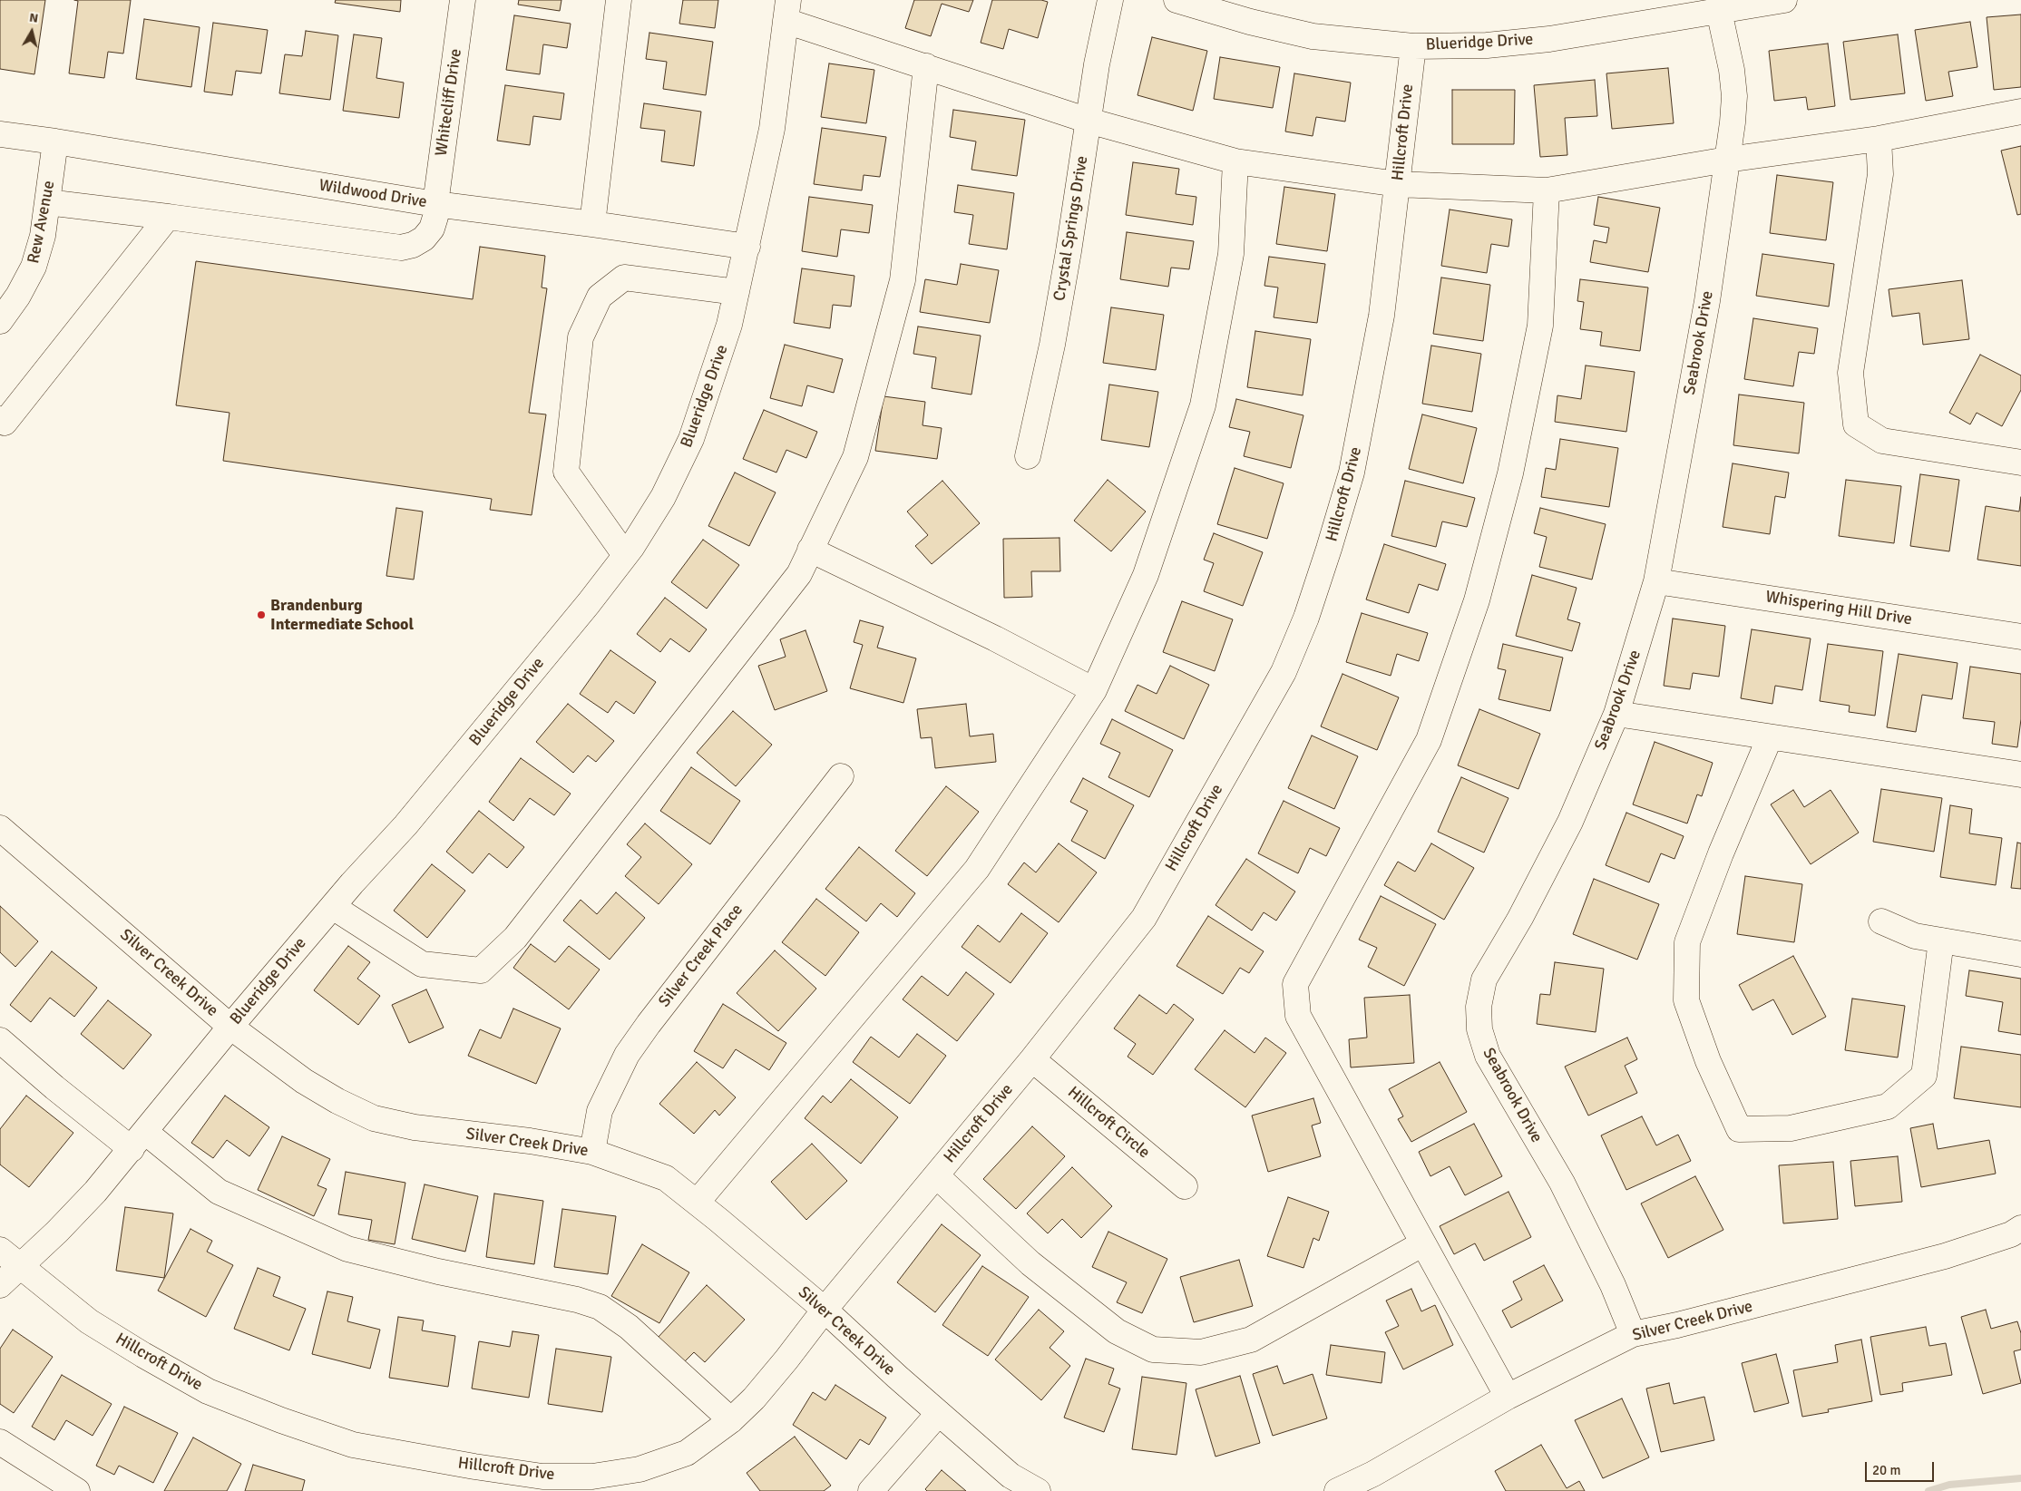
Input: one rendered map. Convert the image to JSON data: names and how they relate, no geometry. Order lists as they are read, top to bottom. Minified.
{"streets":{"street":["Blueridge Drive","Whitecliff Drive","Hillcroft Drive","Wildwood Drive","Rew Avenue","Crystal Springs Drive","Seabrook Drive","Whispering Hill Drive","Silver Creek Place","Silver Creek Drive","Hillcroft Circle"]},"crossings":[["Blueridge Drive","Hillcroft Drive"],["Blueridge Drive","Wildwood Drive"],["Blueridge Drive","Seabrook Drive"],["Blueridge Drive","Silver Creek Drive"],["Whitecliff Drive","Wildwood Drive"],["Whitecliff Drive","Rew Avenue"],["Hillcroft Drive","Silver Creek Drive"],["Hillcroft Drive","Hillcroft Circle"],["Wildwood Drive","Rew Avenue"],["Seabrook Drive","Whispering Hill Drive"],["Seabrook Drive","Silver Creek Drive"],["Silver Creek Place","Silver Creek Drive"]],"places":["Brandenburg Intermediate School"],"scale_bar":"20 m","north":"top"}
